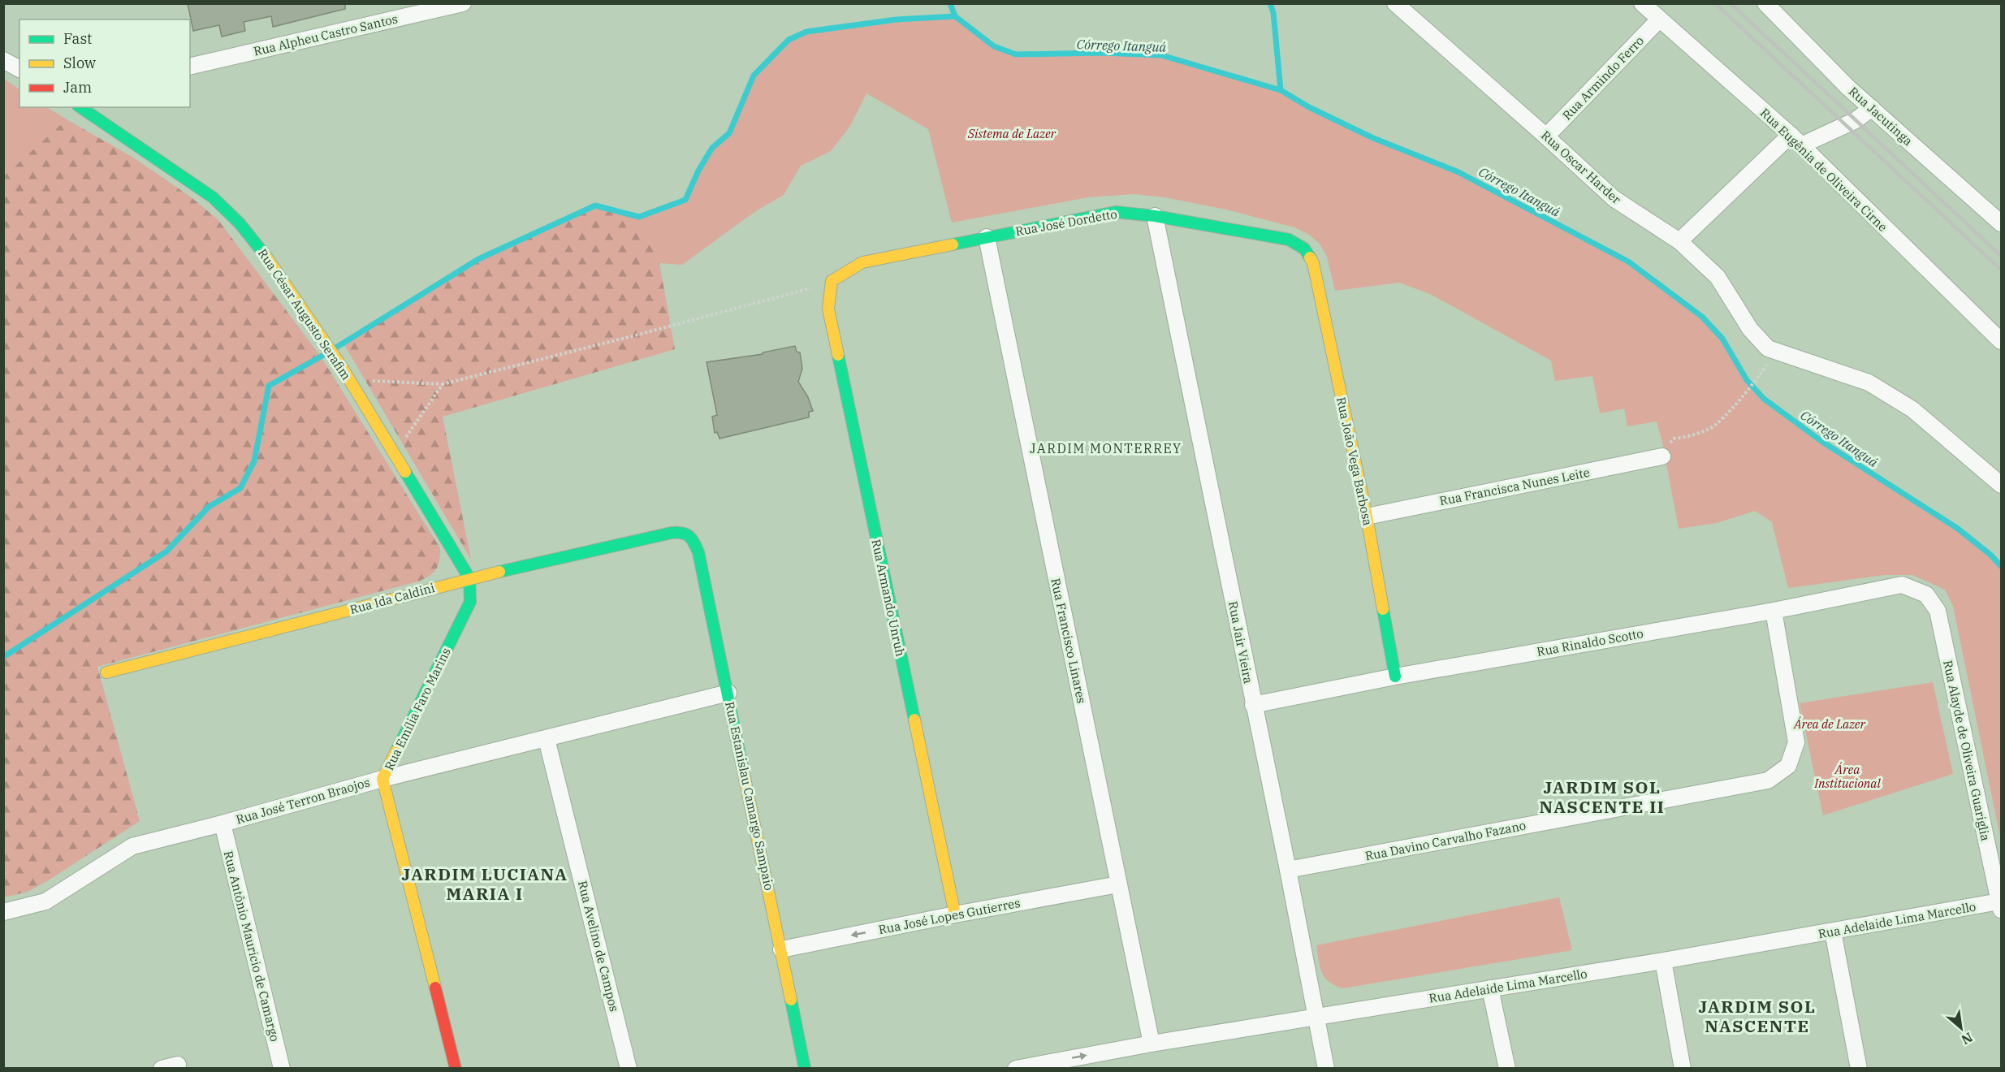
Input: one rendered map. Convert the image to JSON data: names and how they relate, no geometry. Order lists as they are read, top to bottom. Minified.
{"streets":{"street":["Rua Alpheu Castro Santos","Rua Armindo Ferro","Rua Jacutinga","Rua Oscar Harder","Rua Eugênia de Oliveira Cirne","Rua José Dordetto","Rua César Augusto Serafim","Rua João Vega Barbosa","Rua Francisca Nunes Leite","Rua Armando Unruh","Rua Ida Caldini","Rua Francisco Linares","Rua Jair Vieira","Rua Rinaldo Scotto","Rua Emília Faro Marins","Rua Alayde de Oliveira Guariglia","Rua Estanislau Camargo Sampaio","Rua José Terron Braojos","Rua Davino Carvalho Fazano","Rua José Lopes Gutierres","Rua Adelaide Lima Marcello","Rua Antônio Mauricio de Camargo","Rua Avelino de Campos"]},"crossings":[["Rua Armindo Ferro","Rua Oscar Harder"],["Rua Armindo Ferro","Rua Eugênia de Oliveira Cirne"],["Rua José Dordetto","Rua João Vega Barbosa"],["Rua José Dordetto","Rua Armando Unruh"],["Rua José Dordetto","Rua Francisco Linares"],["Rua José Dordetto","Rua Jair Vieira"],["Rua César Augusto Serafim","Rua Ida Caldini"],["Rua César Augusto Serafim","Rua Emília Faro Marins"],["Rua João Vega Barbosa","Rua Francisca Nunes Leite"],["Rua João Vega Barbosa","Rua Rinaldo Scotto"],["Rua Armando Unruh","Rua José Lopes Gutierres"],["Rua Ida Caldini","Rua Emília Faro Marins"],["Rua Ida Caldini","Rua Estanislau Camargo Sampaio"],["Rua Francisco Linares","Rua José Lopes Gutierres"],["Rua Francisco Linares","Rua Adelaide Lima Marcello"],["Rua Jair Vieira","Rua Rinaldo Scotto"],["Rua Jair Vieira","Rua Davino Carvalho Fazano"],["Rua Jair Vieira","Rua Adelaide Lima Marcello"],["Rua Rinaldo Scotto","Rua Alayde de Oliveira Guariglia"],["Rua Rinaldo Scotto","Rua Davino Carvalho Fazano"],["Rua Emília Faro Marins","Rua José Terron Braojos"],["Rua Alayde de Oliveira Guariglia","Rua Adelaide Lima Marcello"],["Rua Estanislau Camargo Sampaio","Rua José Terron Braojos"],["Rua Estanislau Camargo Sampaio","Rua José Lopes Gutierres"],["Rua José Terron Braojos","Rua Antônio Mauricio de Camargo"],["Rua José Terron Braojos","Rua Avelino de Campos"]],"one_way":["Rua José Lopes Gutierres"],"districts":["JARDIM MONTERREY","JARDIM SOL NASCENTE II","JARDIM LUCIANA MARIA I","JARDIM SOL NASCENTE"],"water":["Córrego Itanguá"],"parks":["Sistema de Lazer","Área de Lazer","Área Institucional"],"legend":["Fast","Slow","Jam"],"north":"bottom right"}
